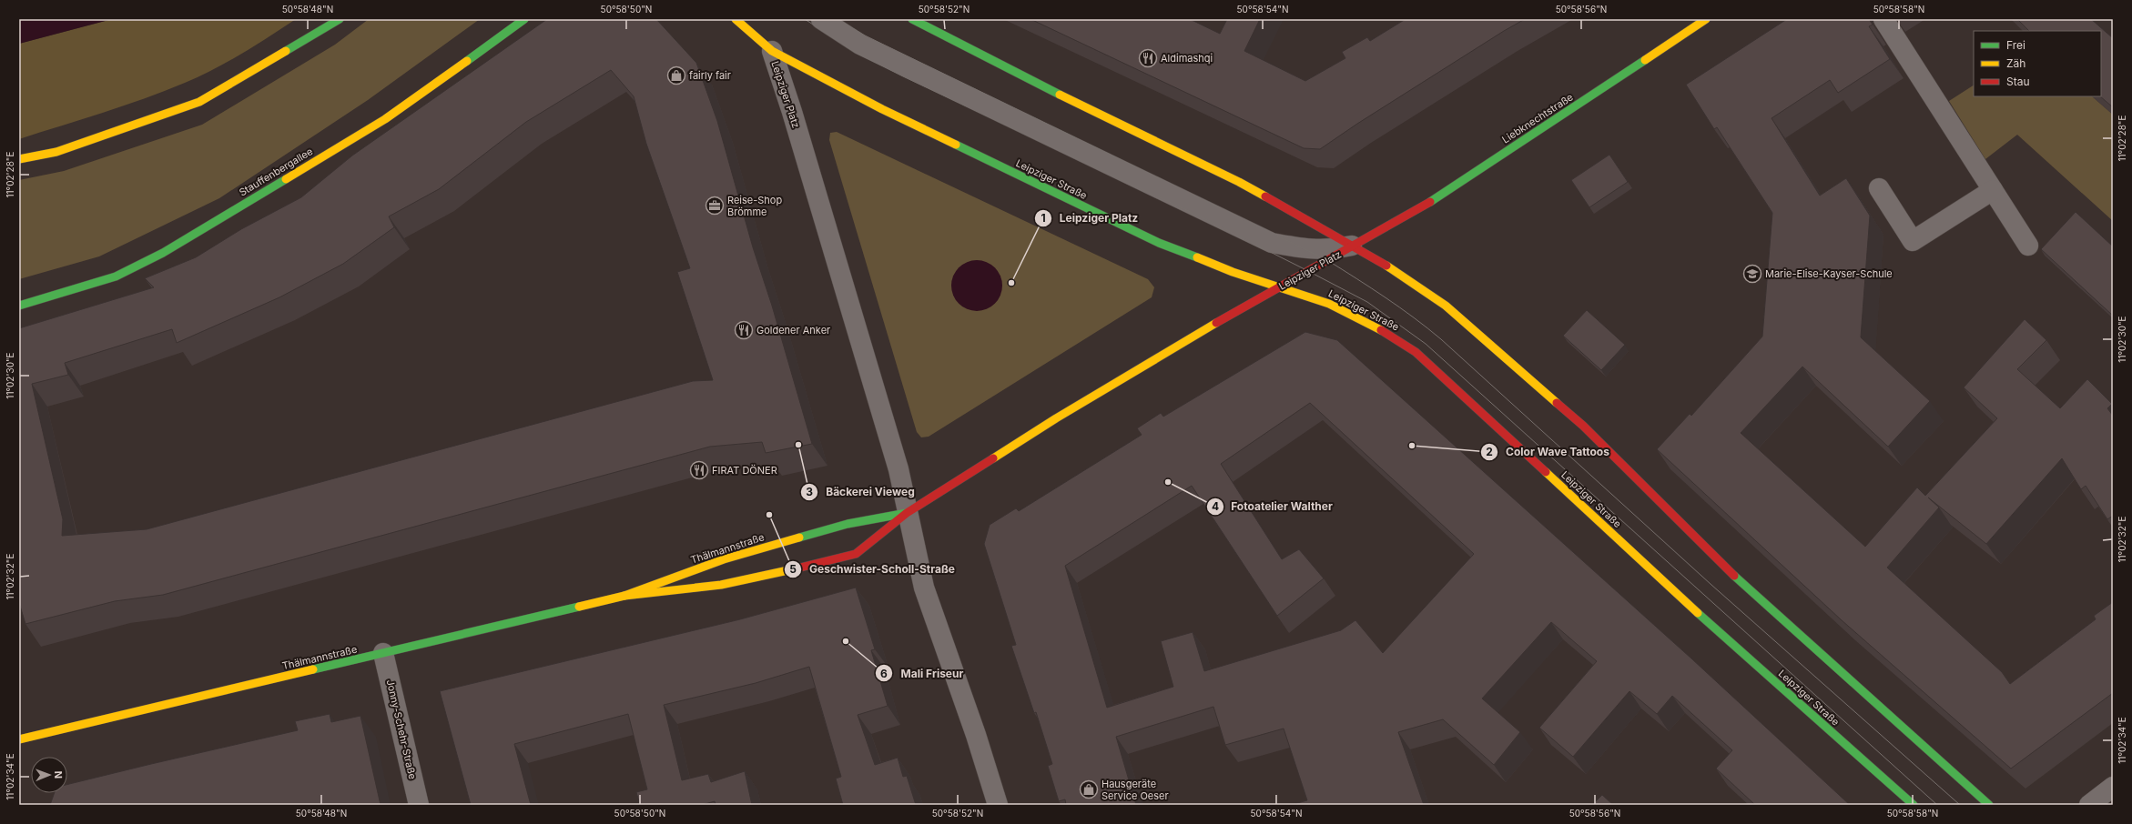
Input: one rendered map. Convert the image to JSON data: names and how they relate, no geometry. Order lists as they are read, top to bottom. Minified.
{"streets":{"main road":["Leipziger Platz","Liebknechtstraße","Stauffenbergallee","Leipziger Straße","Thälmannstraße"],"street":["Jonny-Schehr-Straße"]},"crossings":[["Leipziger Platz","Liebknechtstraße"],["Leipziger Platz","Leipziger Straße"],["Leipziger Platz","Thälmannstraße"],["Thälmannstraße","Jonny-Schehr-Straße"]],"places":{"restaurant":["Aldimashqi","Goldener Anker","FIRAT DÖNER"],"shop":["fairly fair","Hausgeräte Service Oeser"],"office":["Reise-Shop Brömme"],"school or university":["Marie-Elise-Kayser-Schule"],"other":["Leipziger Platz","Bäckerei Vieweg","Color Wave Tattoos","Fotoatelier Walther","Geschwister-Scholl-Straße","Mali Friseur"]},"legend":["Frei","Zäh","Stau"],"north":"right","coordinates":["50°58'48\"N","50°58'50\"N","50°58'52\"N","50°58'54\"N","50°58'56\"N","50°58'58\"N","11°02'28\"E","11°02'30\"E","11°02'32\"E","11°02'34\"E"]}
